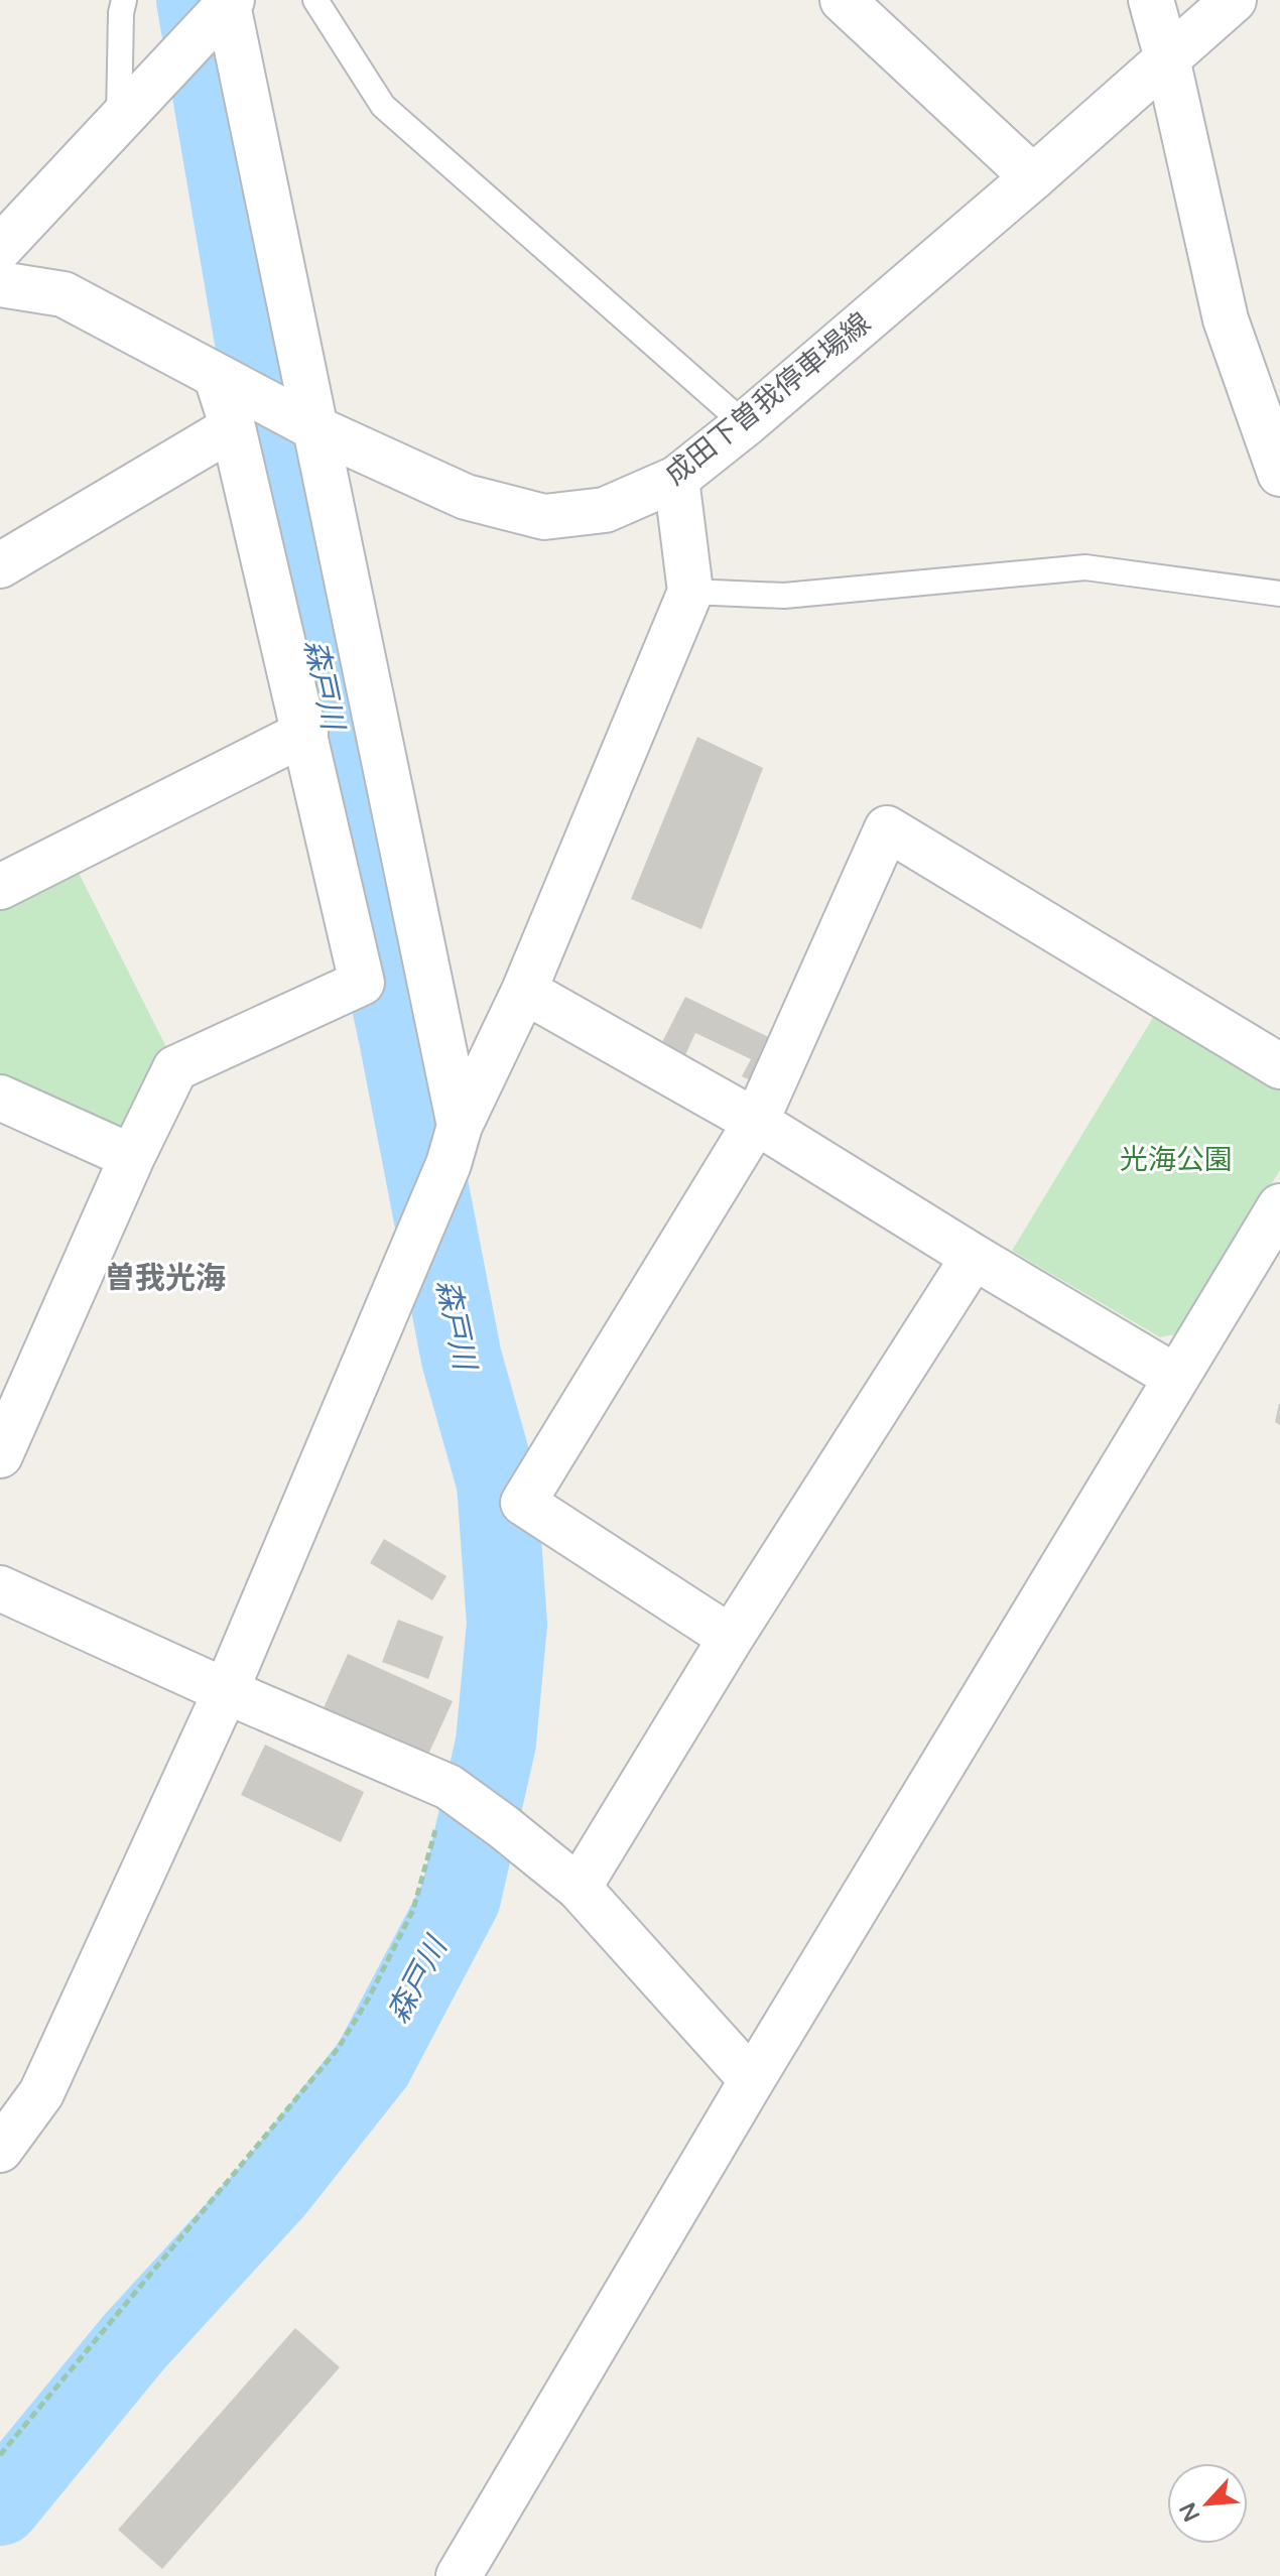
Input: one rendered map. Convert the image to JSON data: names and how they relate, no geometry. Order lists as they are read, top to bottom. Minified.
{"streets":{"street":["成田下曽我停車場線"]},"districts":["曽我光海"],"water":["森戸川"],"parks":["光海公園"],"north":"bottom left"}
